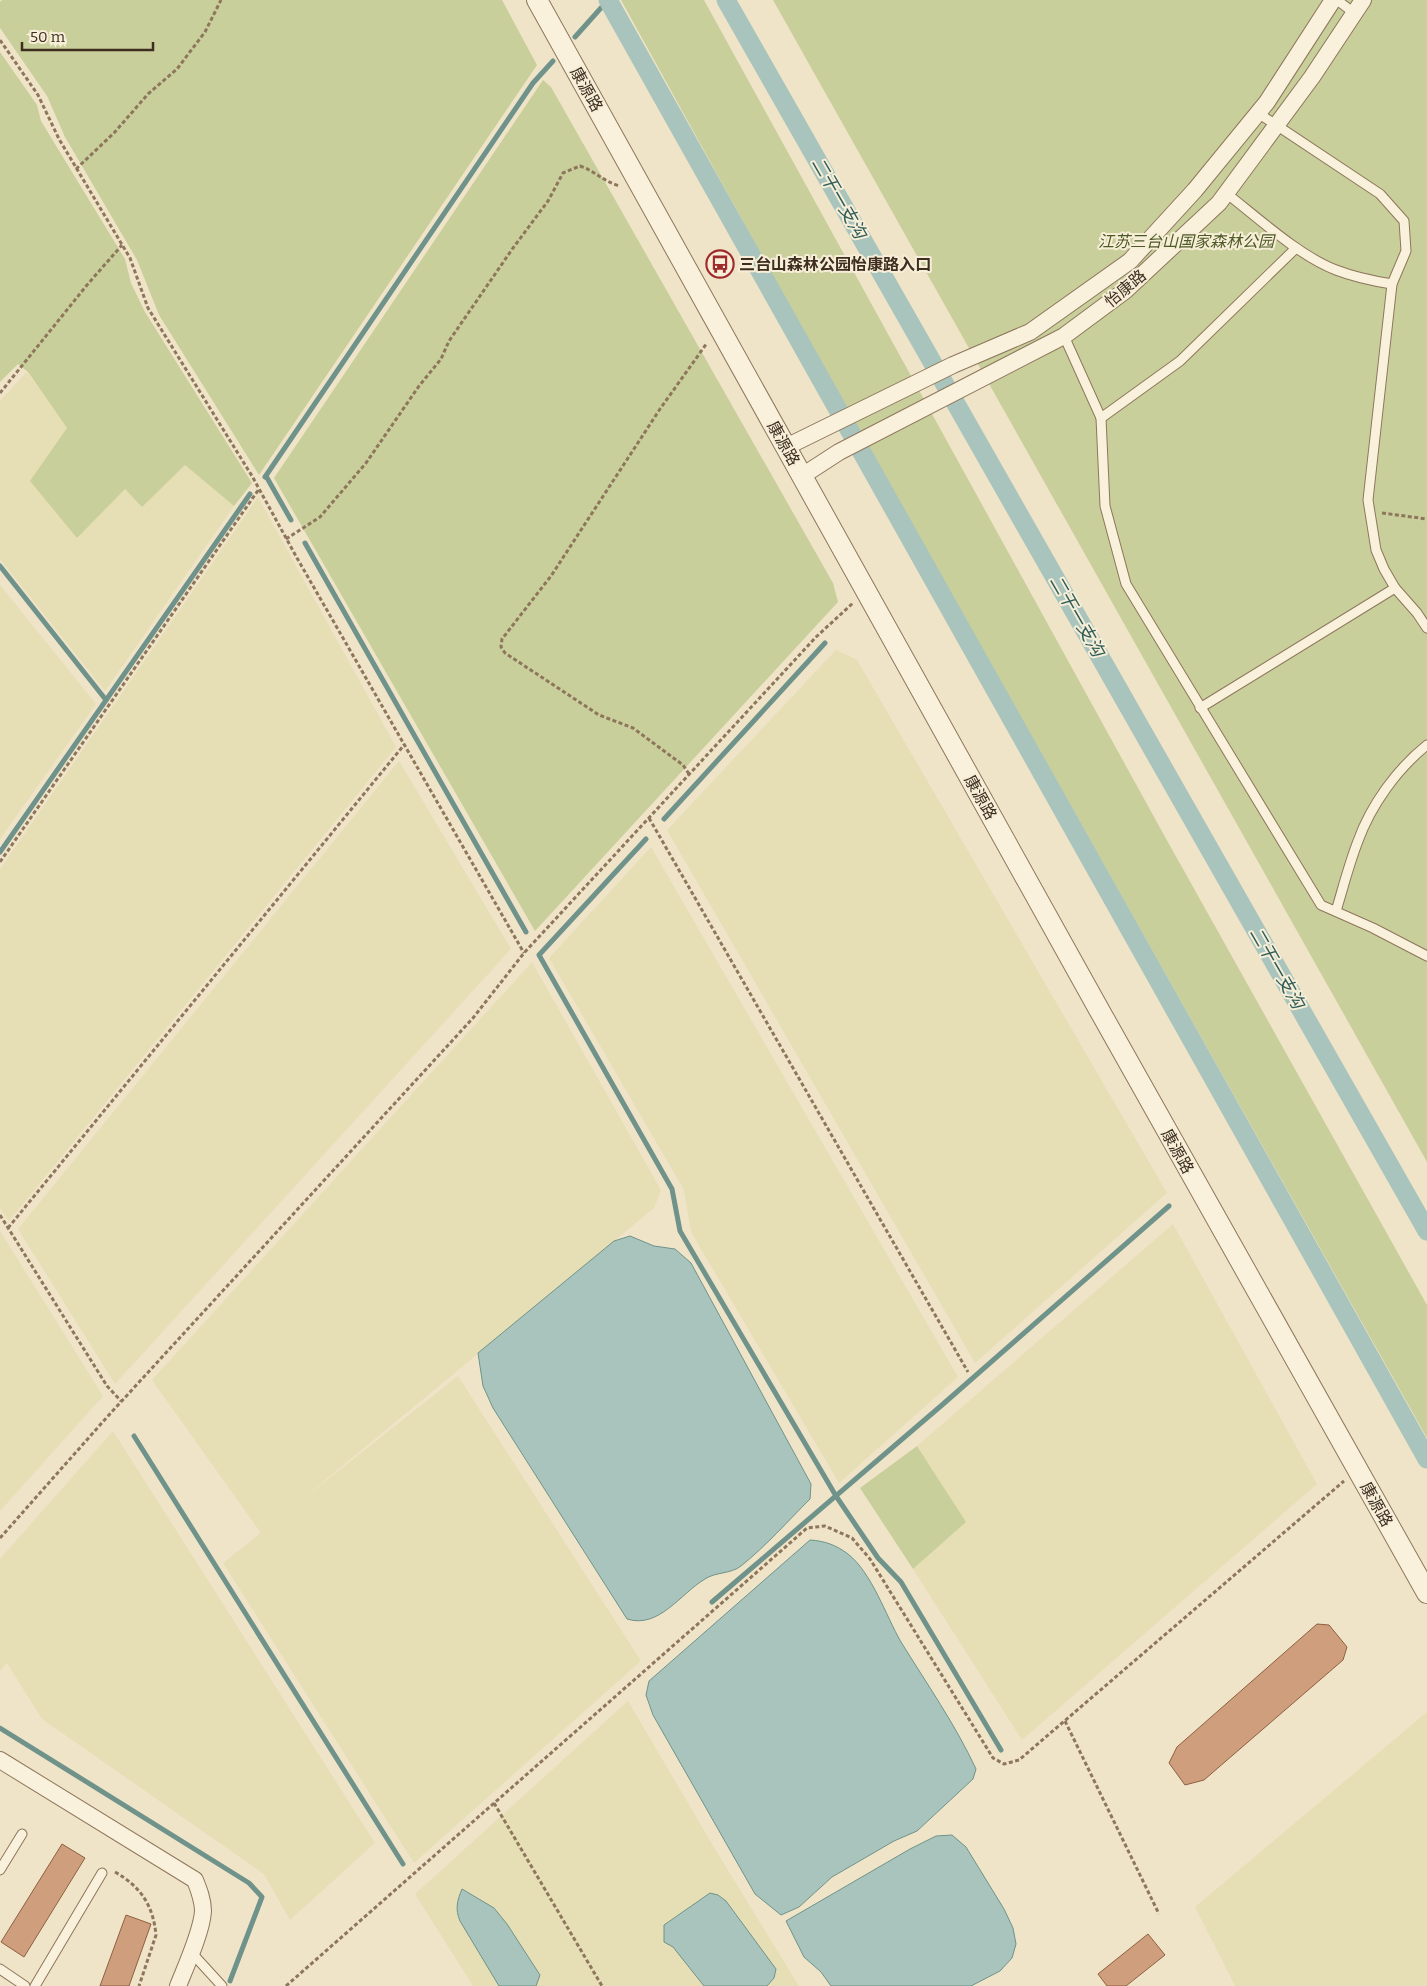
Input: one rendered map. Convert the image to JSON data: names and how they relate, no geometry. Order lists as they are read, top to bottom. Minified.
{"streets":{"street":["康源路","怡康路"]},"crossings":[["康源路","怡康路"]],"water":["二干一支沟"],"parks":["江苏三台山国家森林公园"],"places":{"bus stop":["三台山森林公园怡康路入口"]},"scale_bar":"50 m"}
